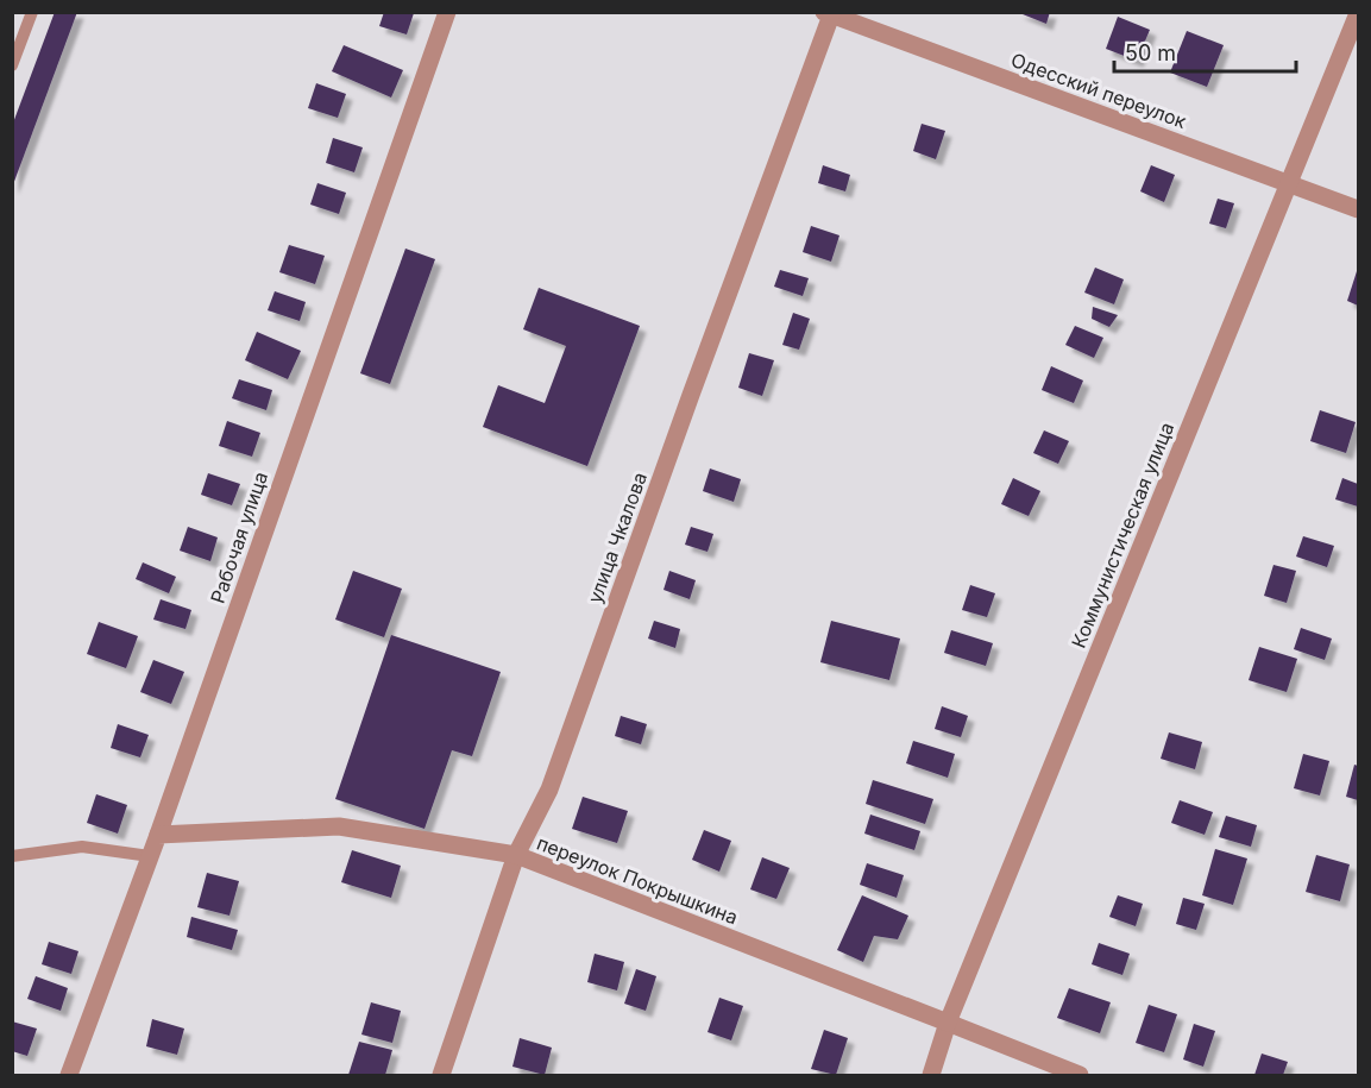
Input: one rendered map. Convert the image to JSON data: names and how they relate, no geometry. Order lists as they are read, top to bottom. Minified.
{"streets":{"street":["Одесский переулок","Коммунистическая улица","Рабочая улица","улица Чкалова","переулок Покрышкина"]},"crossings":[["Одесский переулок","Коммунистическая улица"],["Одесский переулок","улица Чкалова"],["Коммунистическая улица","переулок Покрышкина"],["Рабочая улица","переулок Покрышкина"],["улица Чкалова","переулок Покрышкина"]],"scale_bar":"50 m"}
